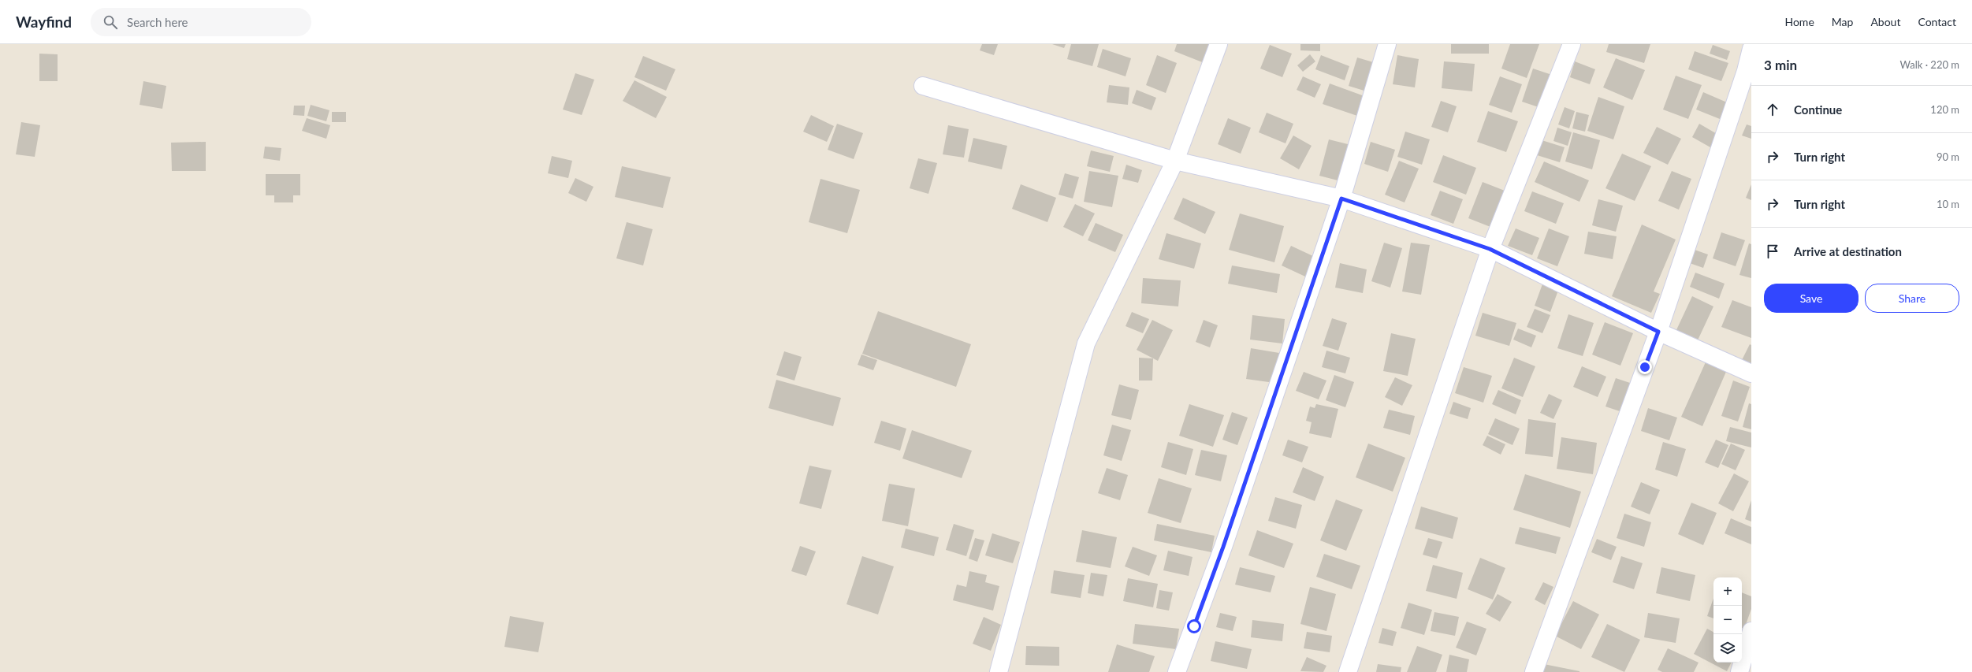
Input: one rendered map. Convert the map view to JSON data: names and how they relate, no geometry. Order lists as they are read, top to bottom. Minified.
{"page":{"header":"Wayfind","search":"Search here","nav":["Home","Map","About","Contact"],"heading":["3 min","Walk · 220 m"],"list":[["Continue","120 m"],["Turn right","90 m"],["Turn right","10 m"],"Arrive at destination"],"buttons":["Save","Share"],"map_buttons":["+","−"]}}
